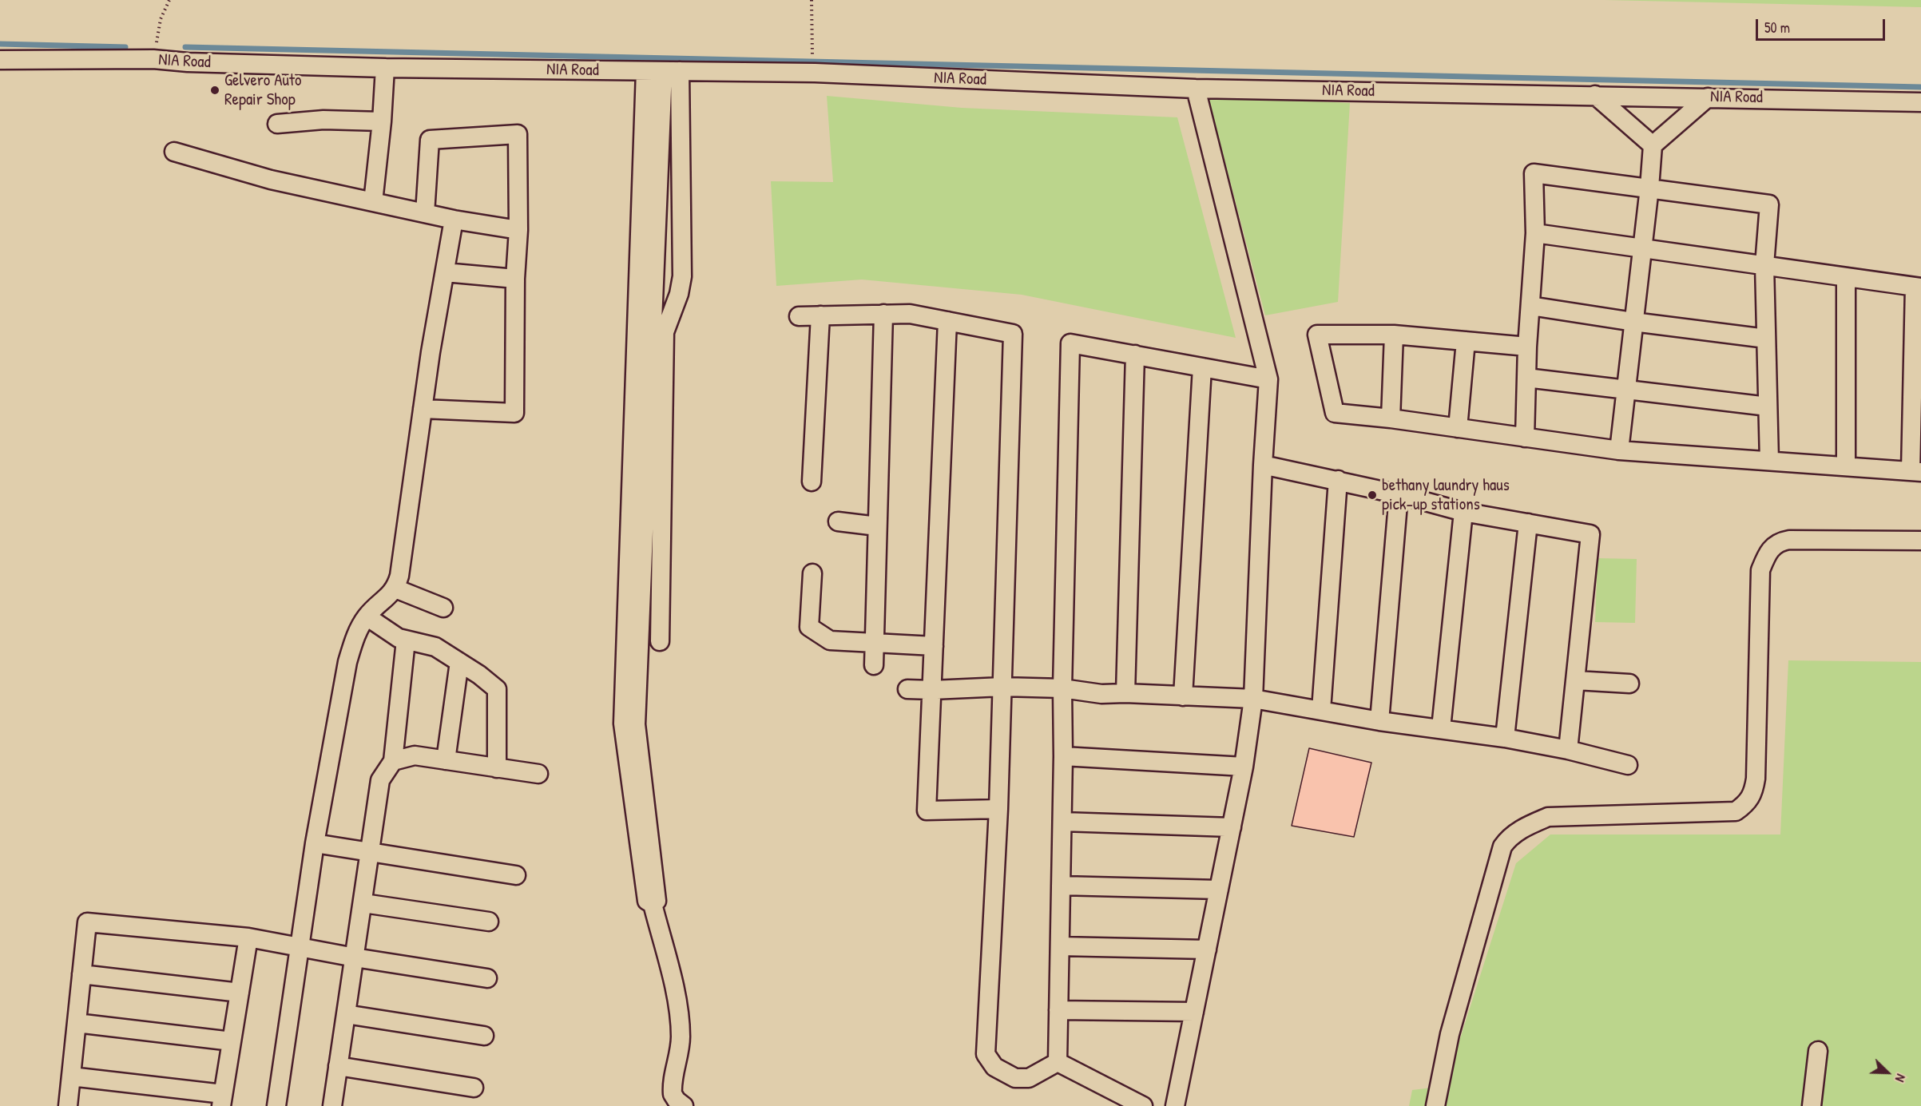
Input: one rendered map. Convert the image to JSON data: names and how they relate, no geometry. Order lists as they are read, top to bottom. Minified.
{"streets":{"street":["NIA Road"]},"places":["Gelvero Auto Repair Shop","bethany laundry haus pick-up stations"],"scale_bar":"50 m","north":"bottom right"}
